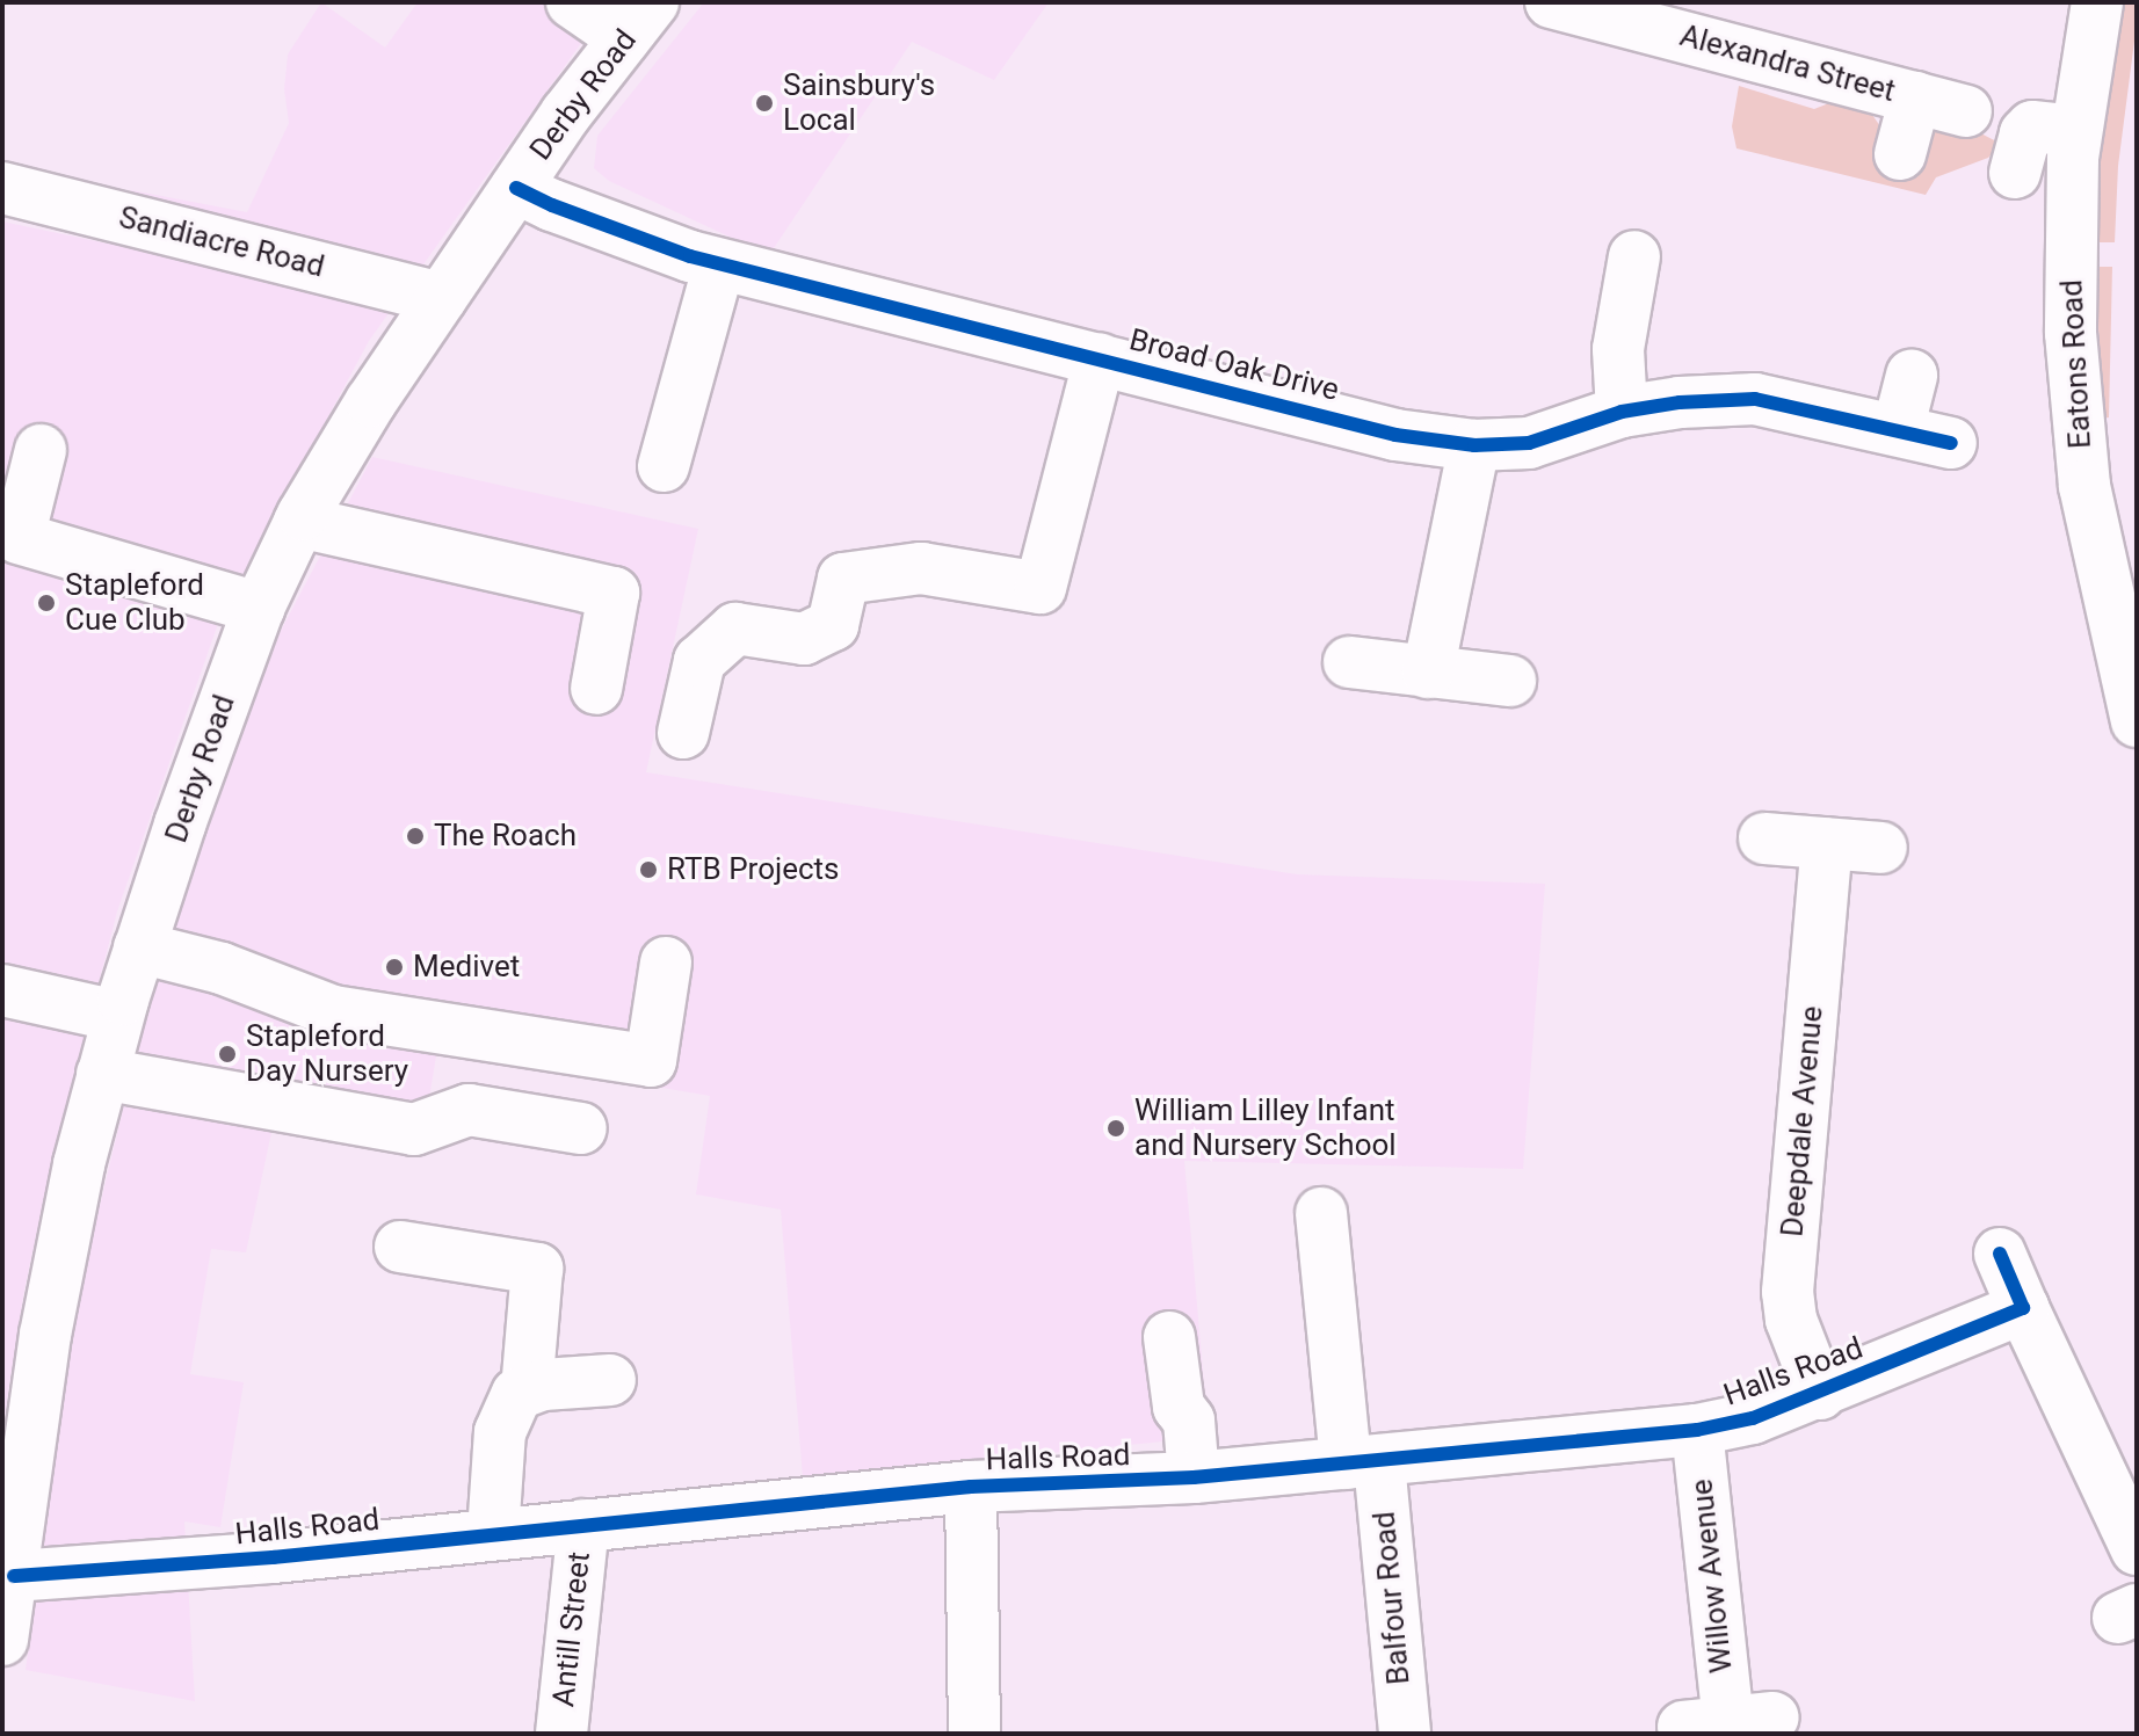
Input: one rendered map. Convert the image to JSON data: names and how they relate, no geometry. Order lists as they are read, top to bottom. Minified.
{"streets":{"street":["Alexandra Street","Derby Road","Sandiacre Road","Eatons Road","Broad Oak Drive","Deepdale Avenue","Halls Road","Willow Avenue","Balfour Road","Antill Street"]},"crossings":[["Derby Road","Sandiacre Road"],["Derby Road","Broad Oak Drive"],["Derby Road","Halls Road"],["Deepdale Avenue","Halls Road"],["Halls Road","Willow Avenue"],["Halls Road","Balfour Road"],["Halls Road","Antill Street"]],"places":["Sainsbury's Local","Stapleford Cue Club","The Roach","RTB Projects","Medivet","Stapleford Day Nursery","William Lilley Infant and Nursery School"]}
